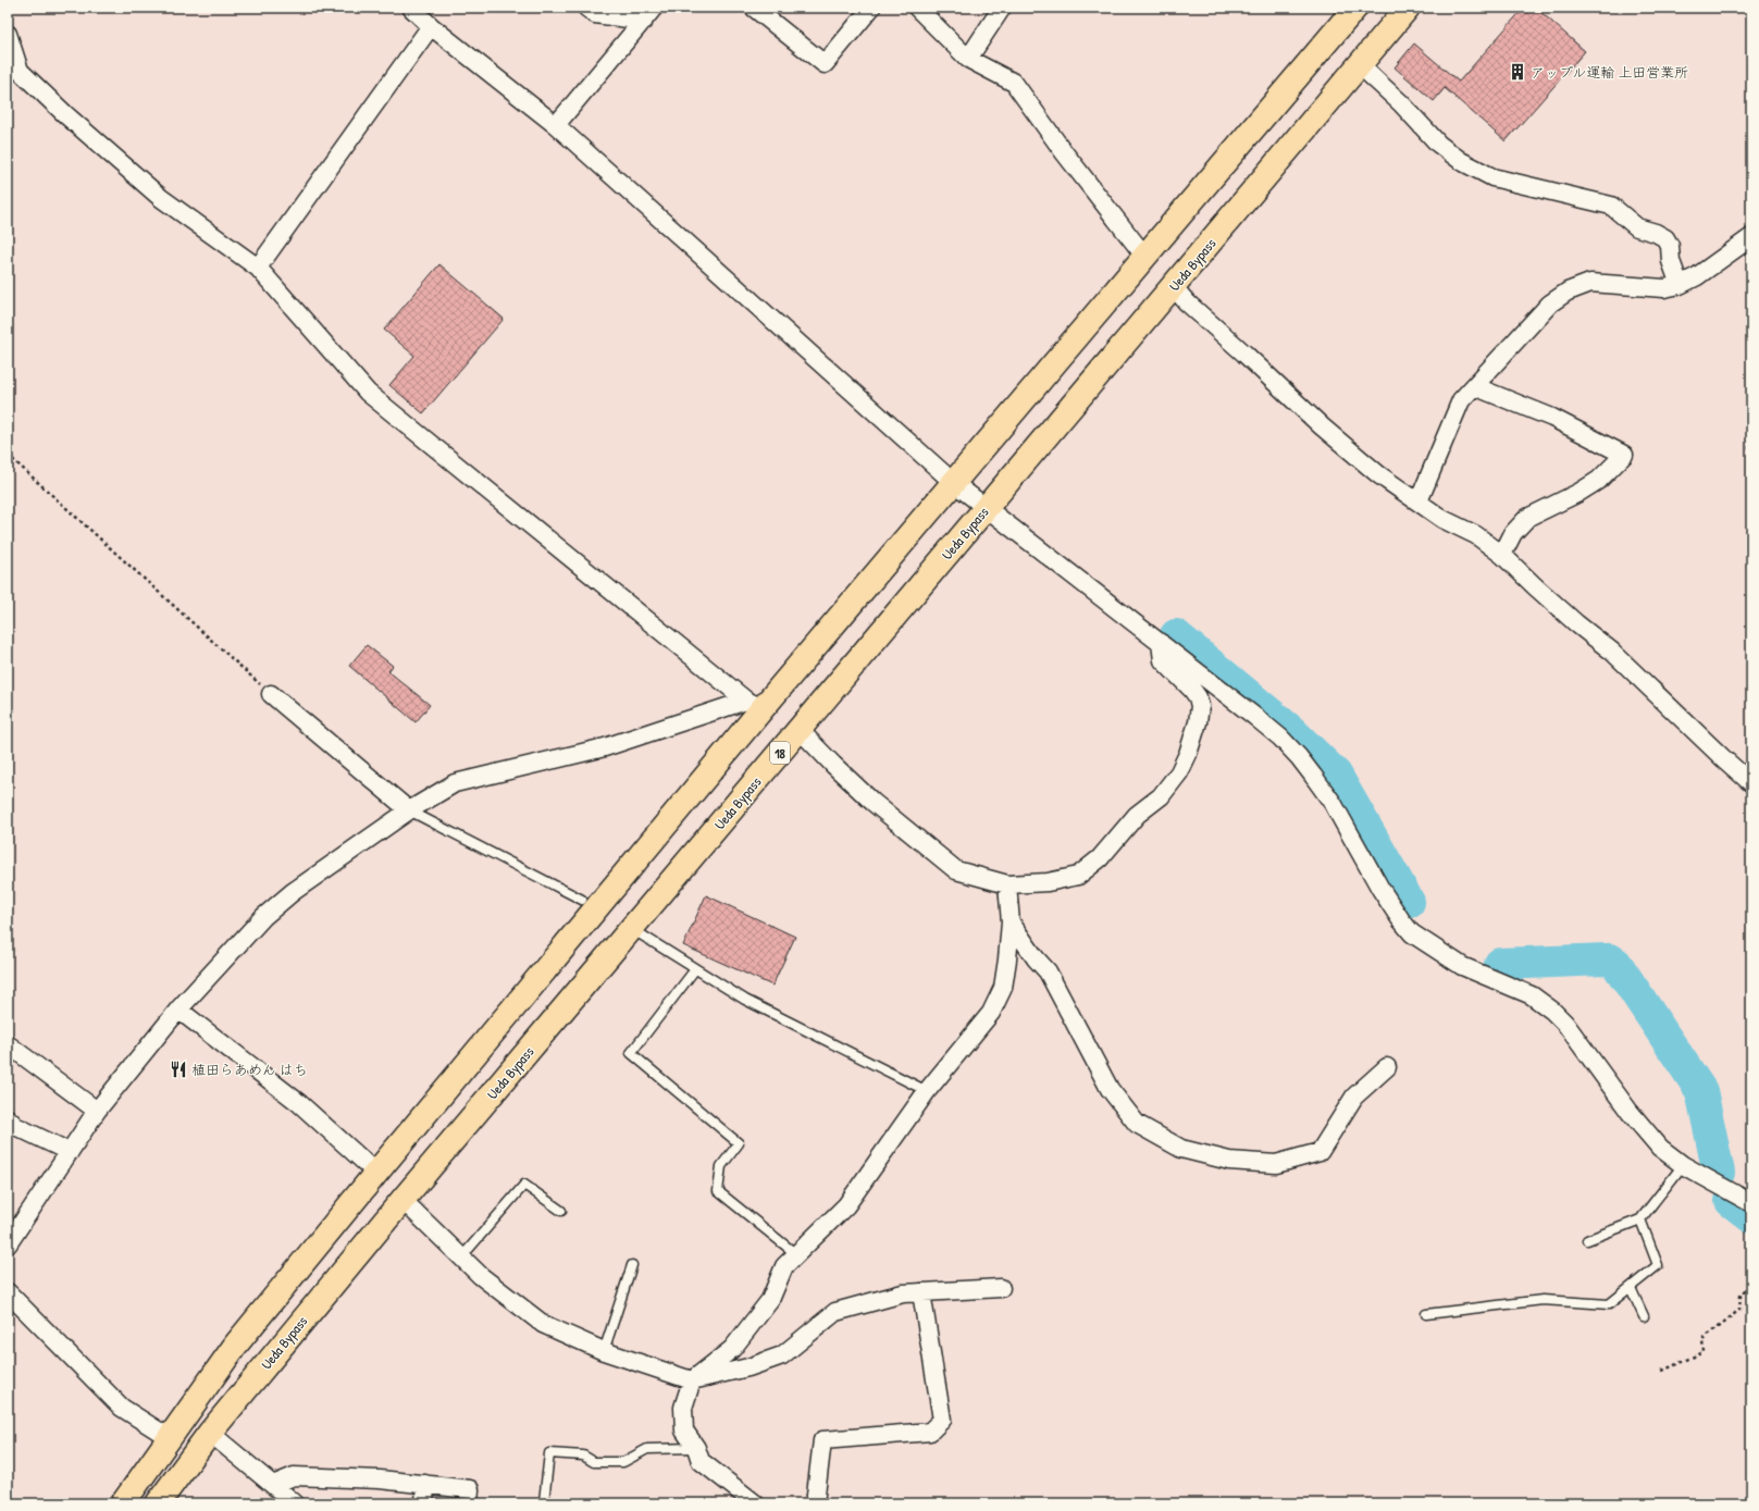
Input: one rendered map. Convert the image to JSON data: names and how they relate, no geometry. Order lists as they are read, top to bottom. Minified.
{"streets":{"highway":["Ueda Bypass","18"]},"places":{"building":["アップル運輸 上田営業所"],"restaurant":["植田らあめん はち"]}}
